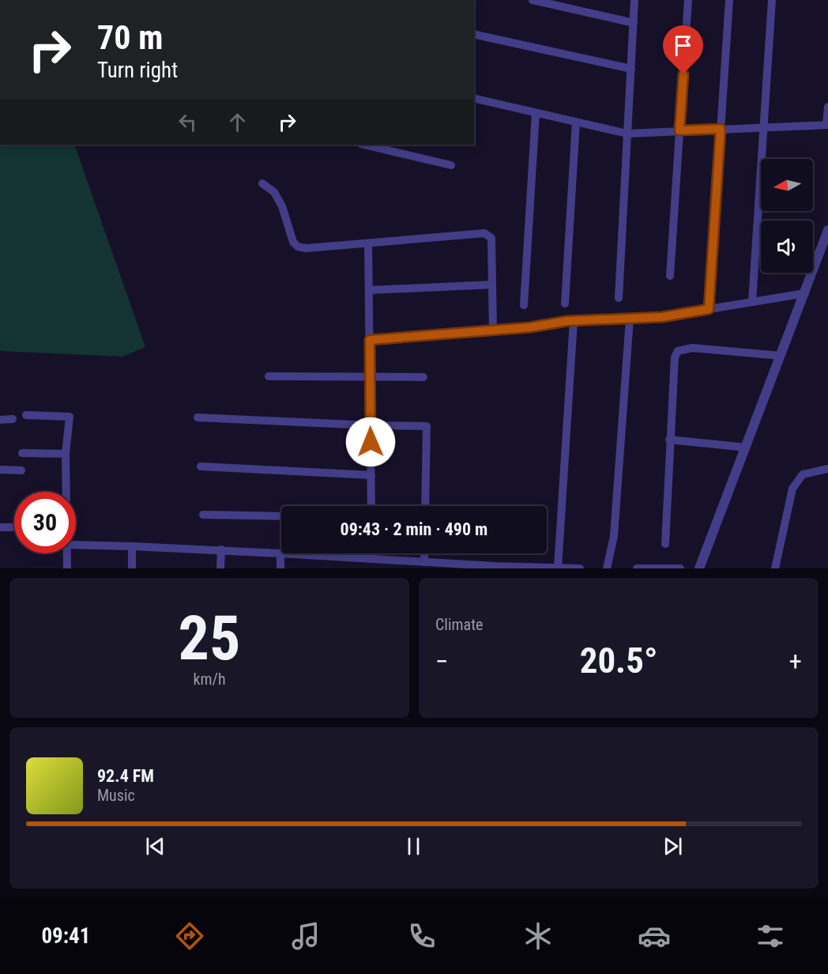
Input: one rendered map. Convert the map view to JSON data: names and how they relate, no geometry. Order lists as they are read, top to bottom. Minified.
{"north":"left","page":{"turn":["70 m","Turn right"],"limit":"30","trip":"09:43 · 2 min · 490 m","tile":[["25","km/h"],"Climate"],"heat":["−","20.5°","+"],"song":["92.4 FM","Music"],"tabs":"09:41"}}
